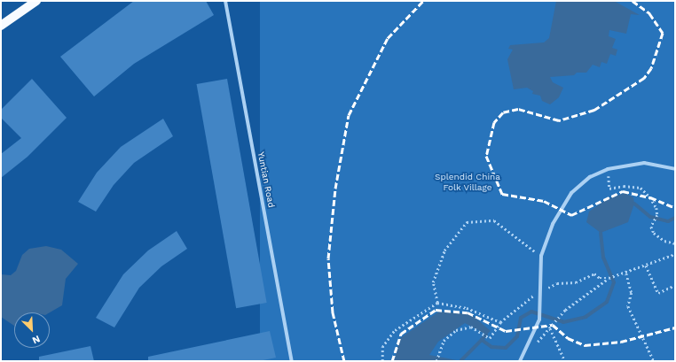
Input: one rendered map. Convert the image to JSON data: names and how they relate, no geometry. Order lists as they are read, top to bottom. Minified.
{"streets":{"street":["Yuntian Road"]},"parks":["Splendid China Folk Village"],"north":"bottom right"}
